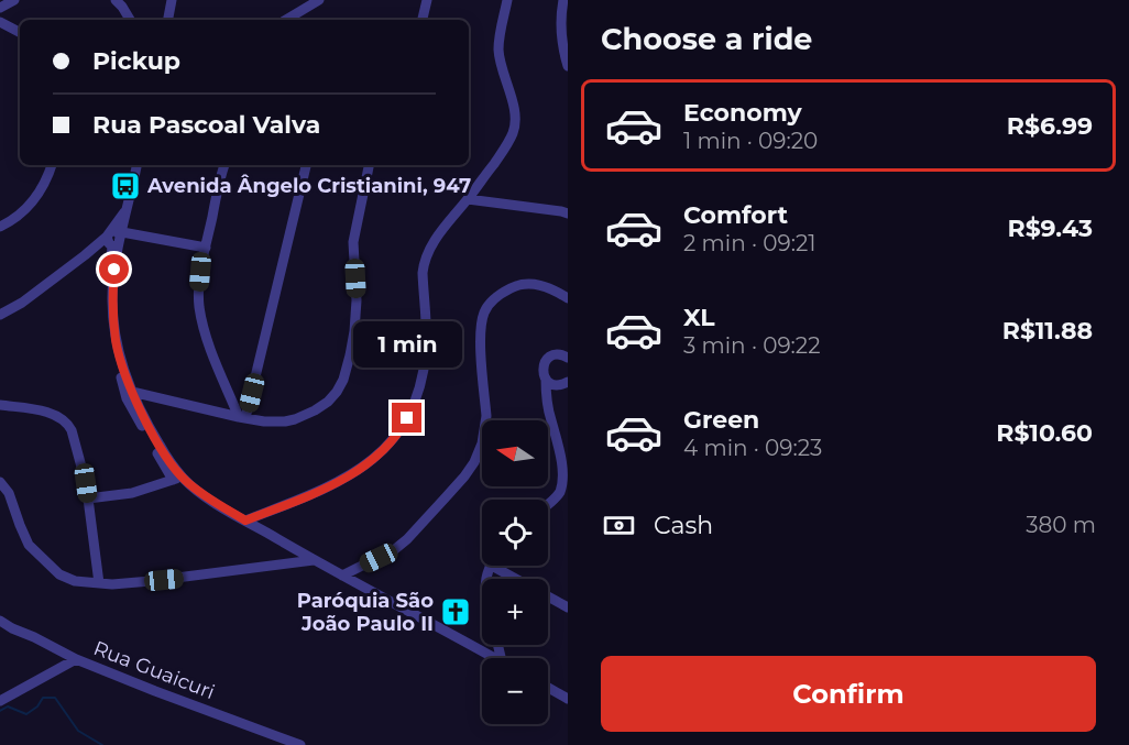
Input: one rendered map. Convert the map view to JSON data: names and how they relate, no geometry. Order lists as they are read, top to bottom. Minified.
{"streets":{"street":["Rua Guaicuri"]},"places":{"bus stop":["Avenida Ângelo Cristianini, 947"],"church":["Paróquia São João Paulo II"]},"north":"left","page":{"heading":"Choose a ride","banner":["Pickup","Rua Pascoal Valva"],"list":[{"name":"Economy","note":"1 min · 09:20","value":"R$6.99"},{"name":"Comfort","note":"2 min · 09:21","value":"R$9.43"},{"name":"XL","note":"3 min · 09:22","value":"R$11.88"},{"name":"Green","note":"4 min · 09:23","value":"R$10.60"}],"bubble":"1 min","map_buttons":["+","−"],"pay":["Cash","380 m"],"buttons":"Confirm"}}
